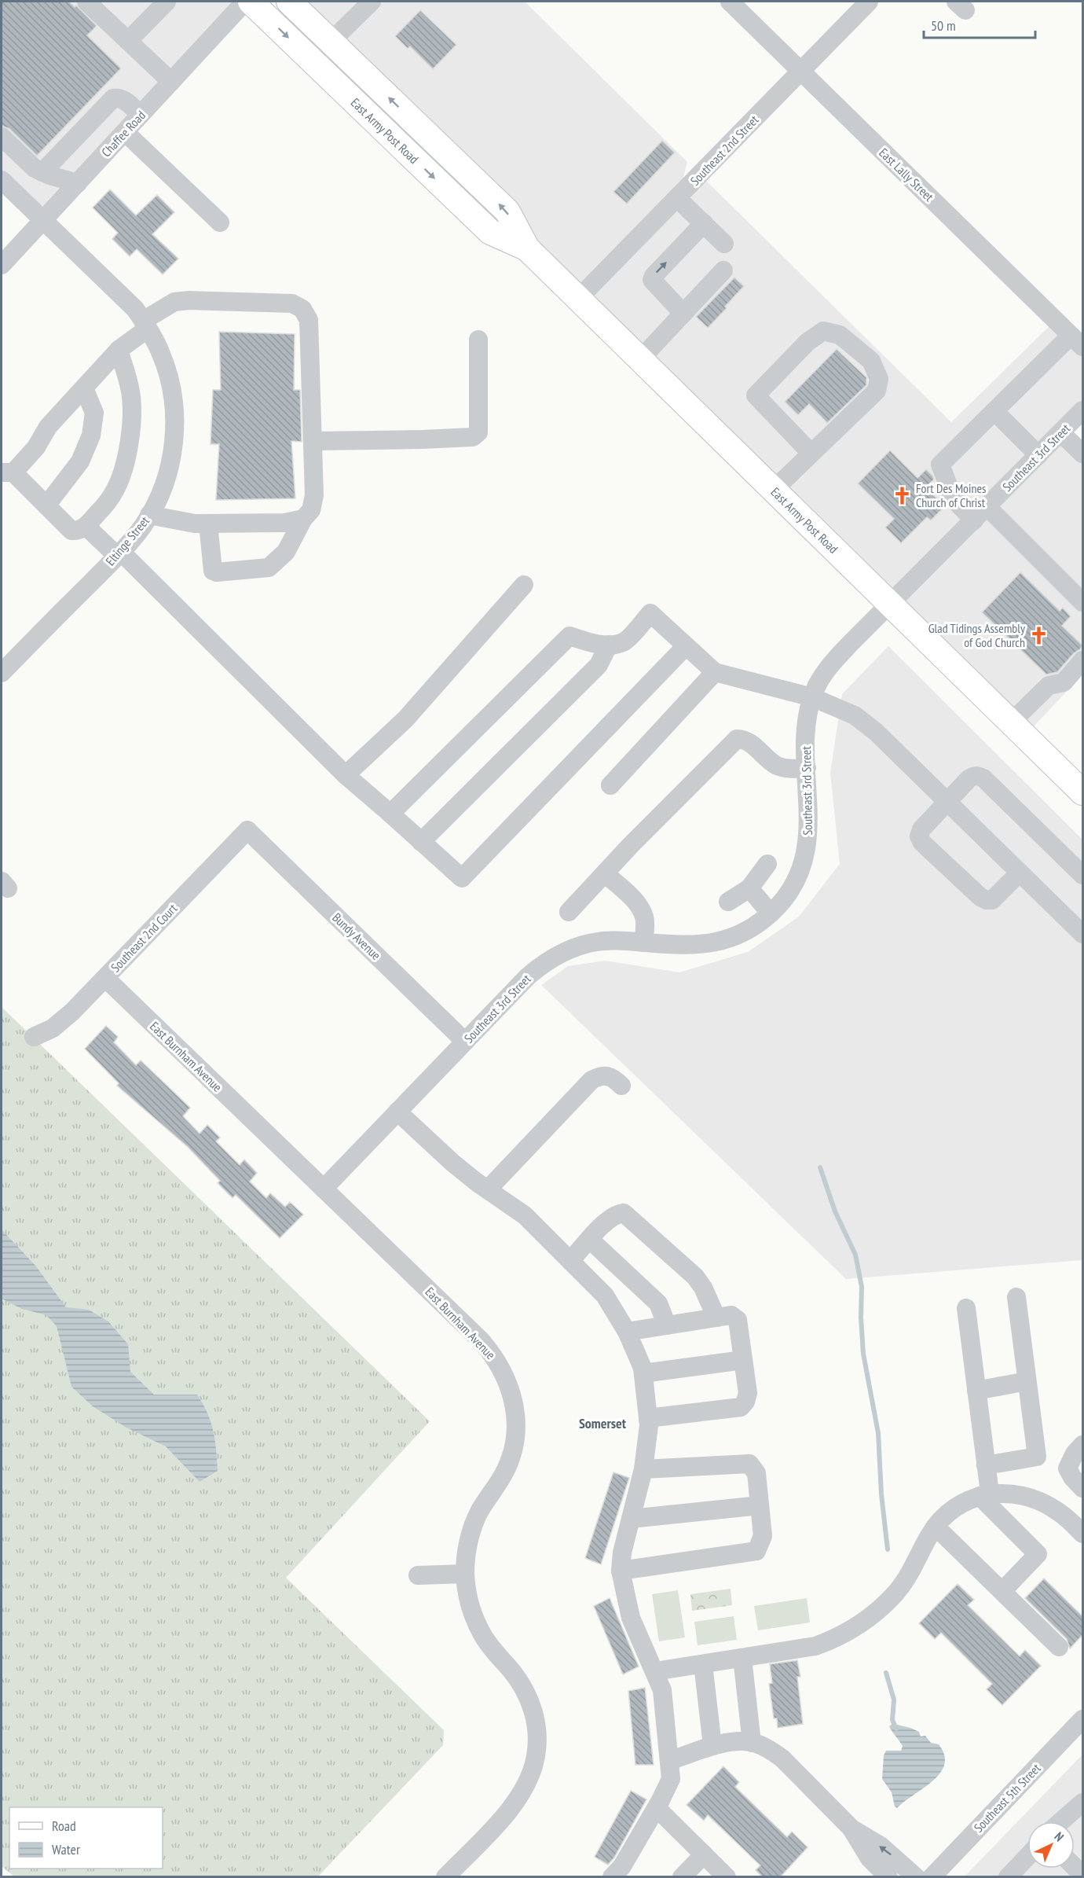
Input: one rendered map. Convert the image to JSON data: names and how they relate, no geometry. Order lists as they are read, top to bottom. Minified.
{"streets":{"main road":["East Army Post Road"],"street":["Chaffee Road","Southeast 2nd Street","East Lally Street","Southeast 3rd Street","Eltinge Street","Bundy Avenue","Southeast 2nd Court","East Burnham Avenue","Southeast 5th Street"]},"crossings":[["East Army Post Road","Southeast 2nd Street"],["East Army Post Road","Southeast 3rd Street"],["Chaffee Road","Eltinge Street"],["Southeast 2nd Street","East Lally Street"],["Southeast 3rd Street","Bundy Avenue"],["Southeast 3rd Street","East Burnham Avenue"],["Bundy Avenue","Southeast 2nd Court"],["Southeast 2nd Court","East Burnham Avenue"]],"districts":["Somerset"],"places":{"church":["Fort Des Moines Church of Christ","Glad Tidings Assembly of God Church"]},"legend":["Road","Water"],"scale_bar":"50 m","north":"top right"}
